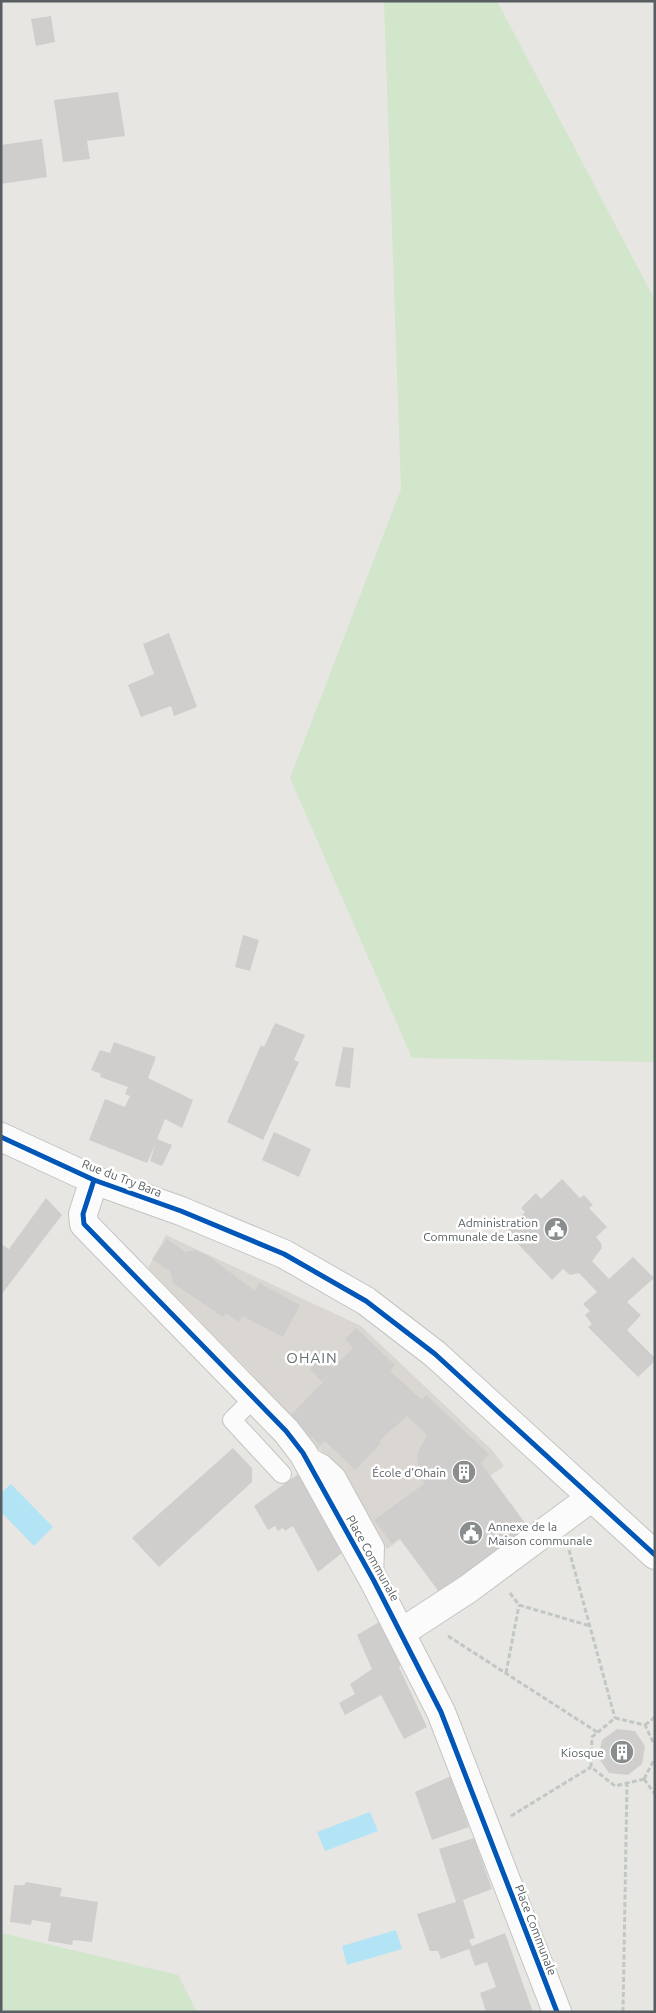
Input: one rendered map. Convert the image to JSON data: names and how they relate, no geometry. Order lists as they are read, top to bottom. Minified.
{"streets":{"street":["Rue du Try Bara","Place Communale"]},"crossings":[["Rue du Try Bara","Place Communale"]],"districts":["OHAIN"],"places":{"public building":["Administration Communale de Lasne","Annexe de la Maison communale"],"building":["École d'Ohain","Kiosque"]}}
